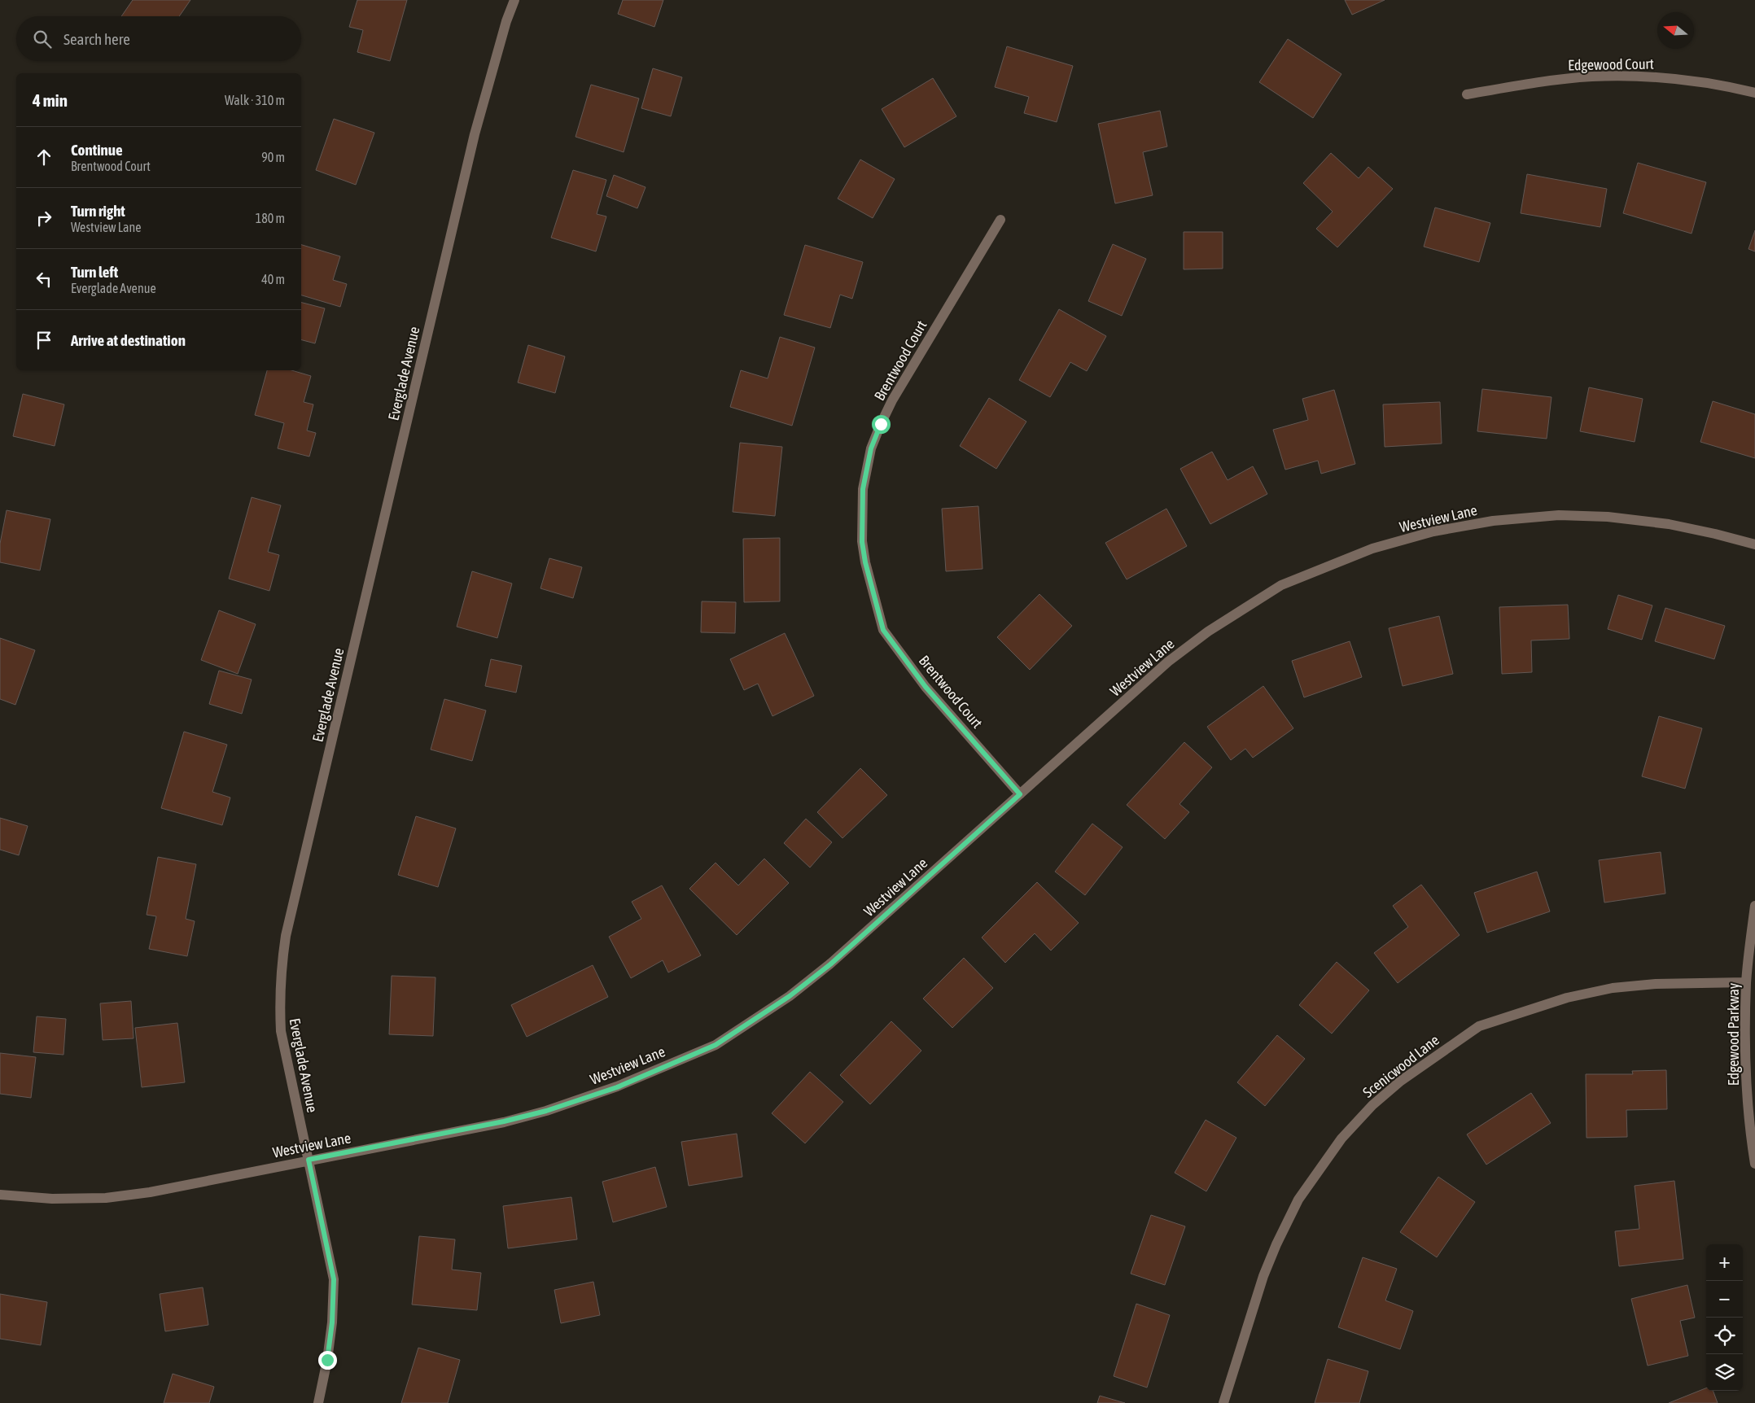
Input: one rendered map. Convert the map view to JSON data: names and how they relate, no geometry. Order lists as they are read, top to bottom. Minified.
{"streets":{"street":["Edgewood Court","Brentwood Court","Everglade Avenue","Westview Lane","Edgewood Parkway","Scenicwood Lane"]},"crossings":[["Brentwood Court","Westview Lane"],["Everglade Avenue","Westview Lane"],["Edgewood Parkway","Scenicwood Lane"]],"north":"left","page":{"search":"Search here","heading":["4 min","Walk · 310 m"],"list":[["Continue","Brentwood Court","90 m"],["Turn right","Westview Lane","180 m"],["Turn left","Everglade Avenue","40 m"],"Arrive at destination"],"map_buttons":["+","−"]}}
